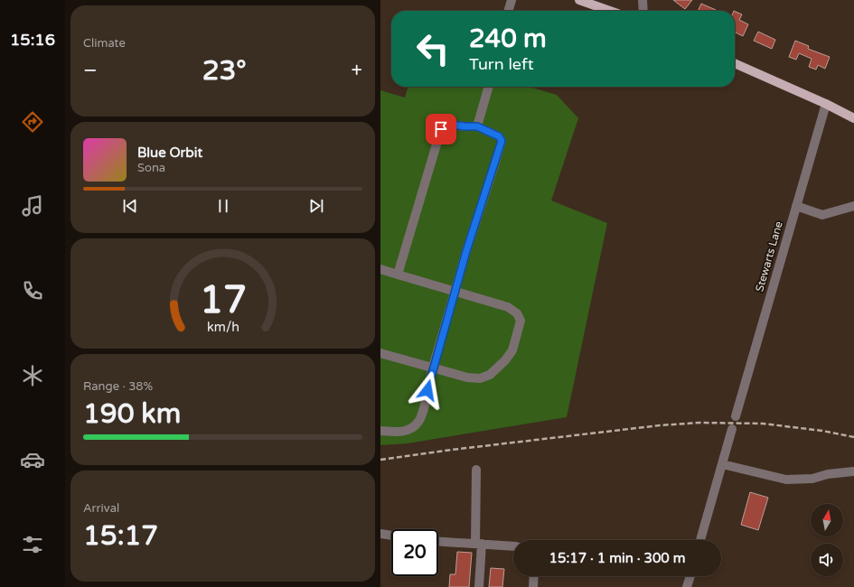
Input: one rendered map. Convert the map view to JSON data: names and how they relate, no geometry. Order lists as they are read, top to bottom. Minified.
{"streets":{"street":["Stewarts Lane"]},"north":"top","page":{"tabs":"15:16","tile":["Climate",["Range · 38%","190 km"],["Arrival","15:17"]],"turn":["240 m","Turn left"],"heat":["−","23°","+"],"song":["Blue Orbit","Sona"],"limit":"20","trip":"15:17 · 1 min · 300 m","gauge":["17","km/h"]}}
